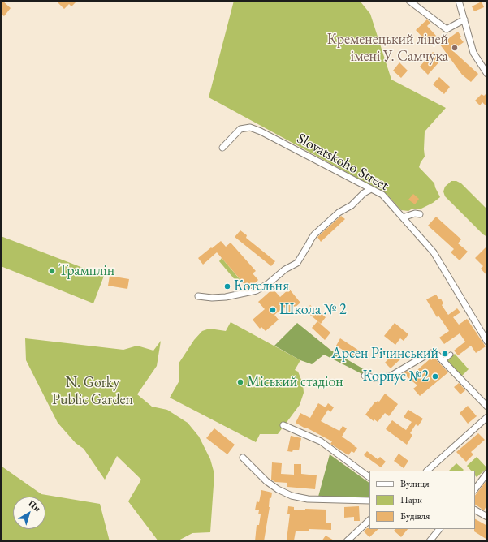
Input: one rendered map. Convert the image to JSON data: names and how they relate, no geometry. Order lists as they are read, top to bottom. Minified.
{"streets":{"street":["Slovatskoho Street"]},"parks":["N. Gorky Public Garden"],"places":["Кременецький ліцей імені У. Самчука","Трамплін","Котельня","Школа № 2","Арсен Річинський","Корпус №2","Міський стадіон"],"legend":["Вулиця","Парк","Будівля"],"north":"top right"}
